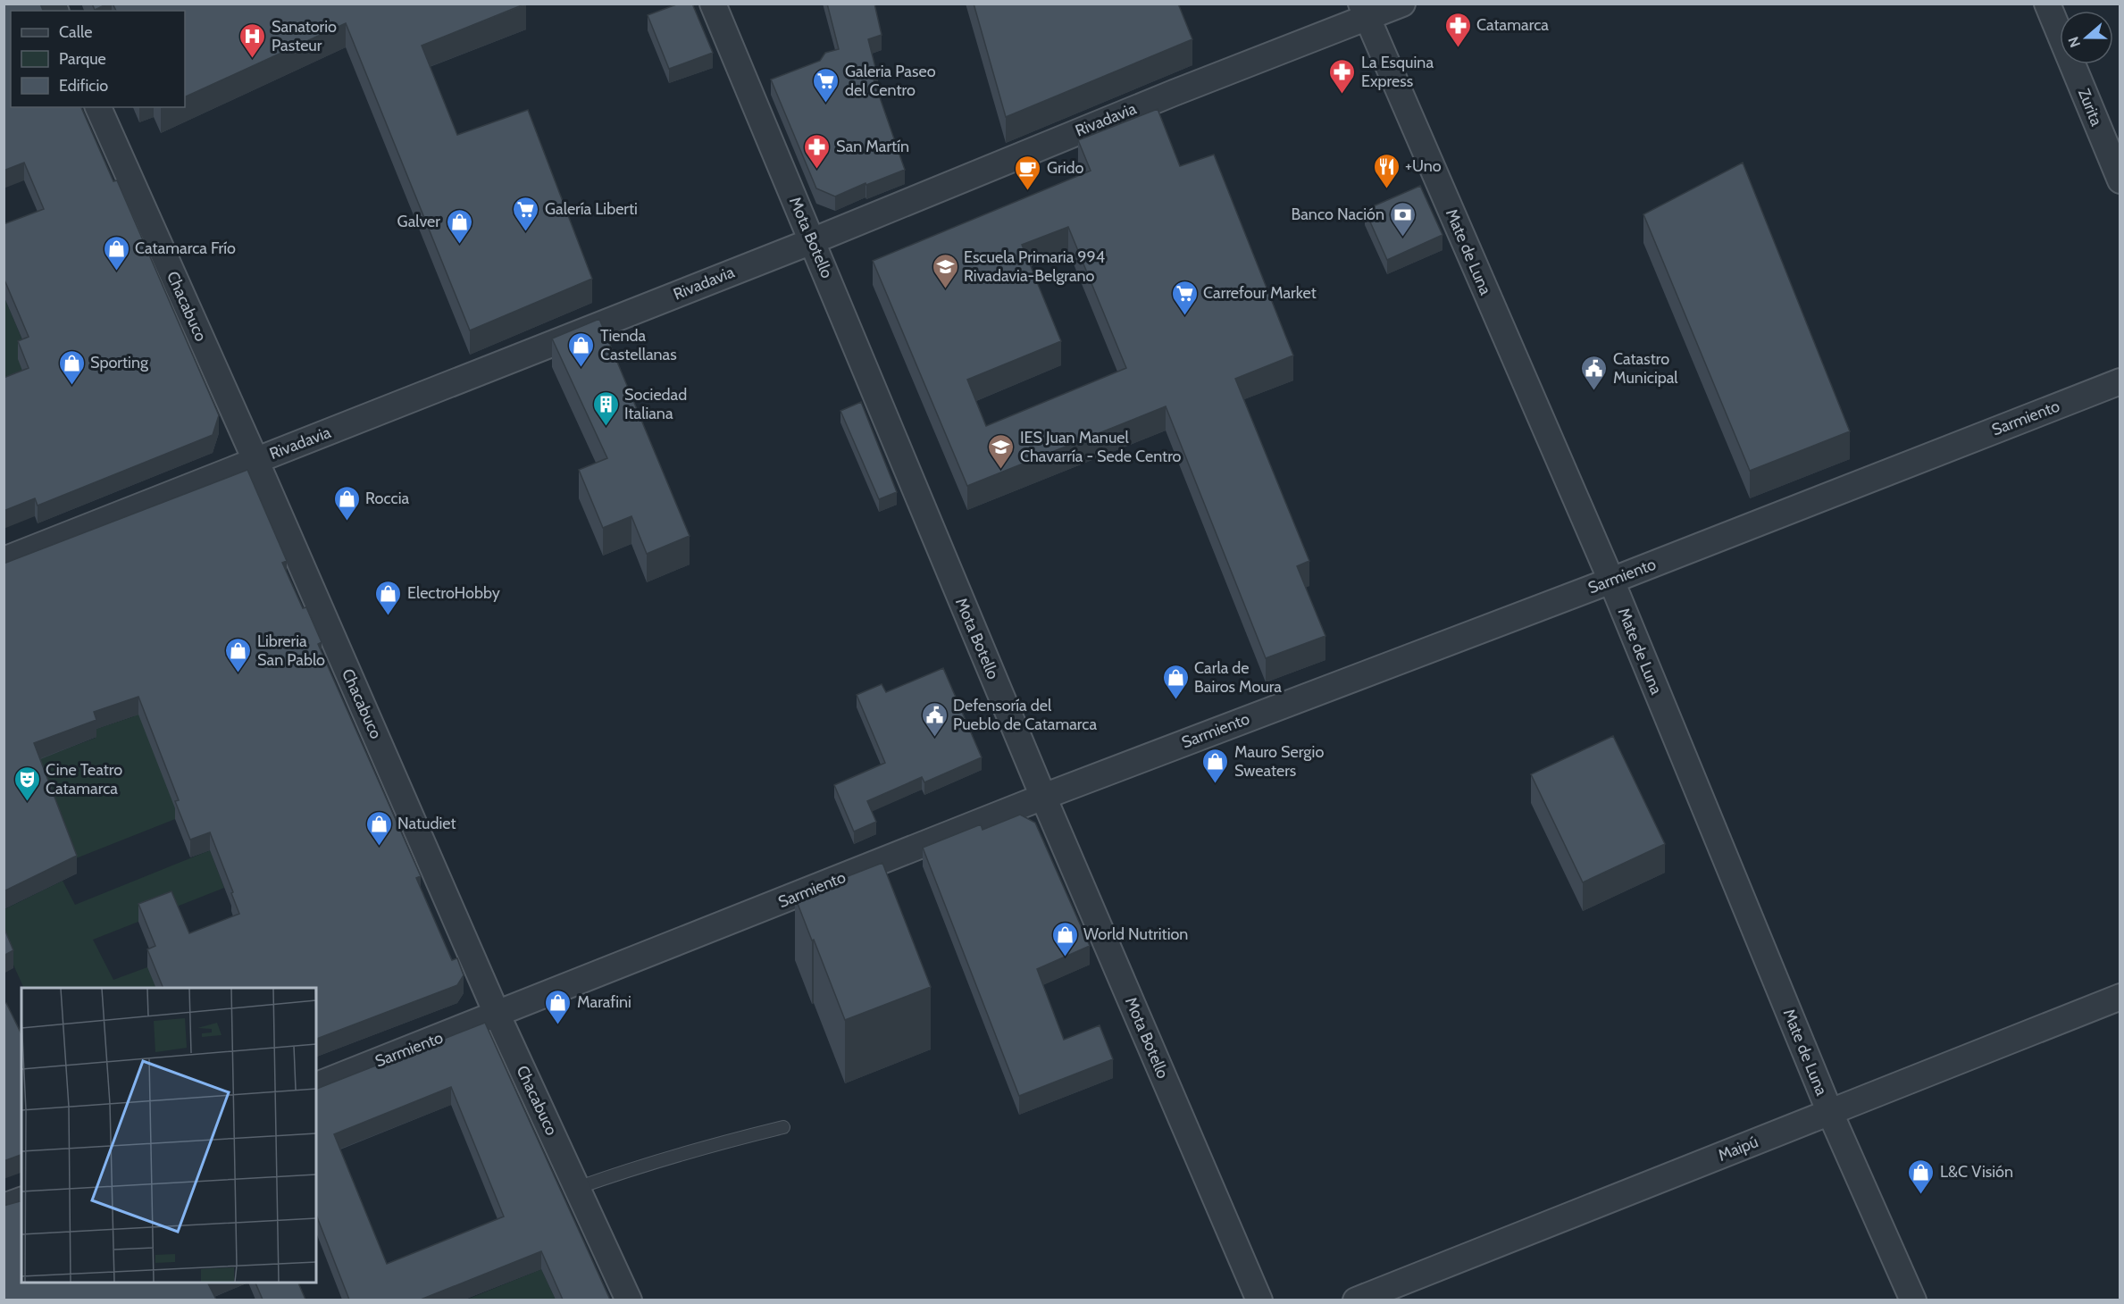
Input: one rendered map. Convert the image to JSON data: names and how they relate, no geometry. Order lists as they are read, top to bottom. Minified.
{"streets":{"street":["Zurita","Rivadavia","Mota Botello","Mate de Luna","Chacabuco","Sarmiento","Maipú"]},"crossings":[["Rivadavia","Mota Botello"],["Rivadavia","Mate de Luna"],["Rivadavia","Chacabuco"],["Mota Botello","Sarmiento"],["Mate de Luna","Sarmiento"],["Mate de Luna","Maipú"],["Chacabuco","Sarmiento"]],"places":{"pharmacy":["Catamarca","La Esquina Express","San Martín"],"hospital":["Sanatorio Pasteur"],"supermarket":["Galeria Paseo del Centro","Galería Liberti","Carrefour Market"],"restaurant":["+Uno"],"cafe":["Grido"],"bank":["Banco Nación"],"shop":["Galver","Catamarca Frío","Tienda Castellanas","Sporting","Roccia","ElectroHobby","Libreria San Pablo","Carla de Bairos Moura","Mauro Sergio Sweaters","Natudiet","World Nutrition","Marafini","L&C Visión"],"school or university":["Escuela Primaria 994 Rivadavia-Belgrano","IES Juan Manuel Chavarría - Sede Centro"],"public building":["Catastro Municipal","Defensoría del Pueblo de Catamarca"],"building":["Sociedad Italiana"],"theatre":["Cine Teatro Catamarca"]},"legend":["Calle","Parque","Edificio"],"north":"left"}
